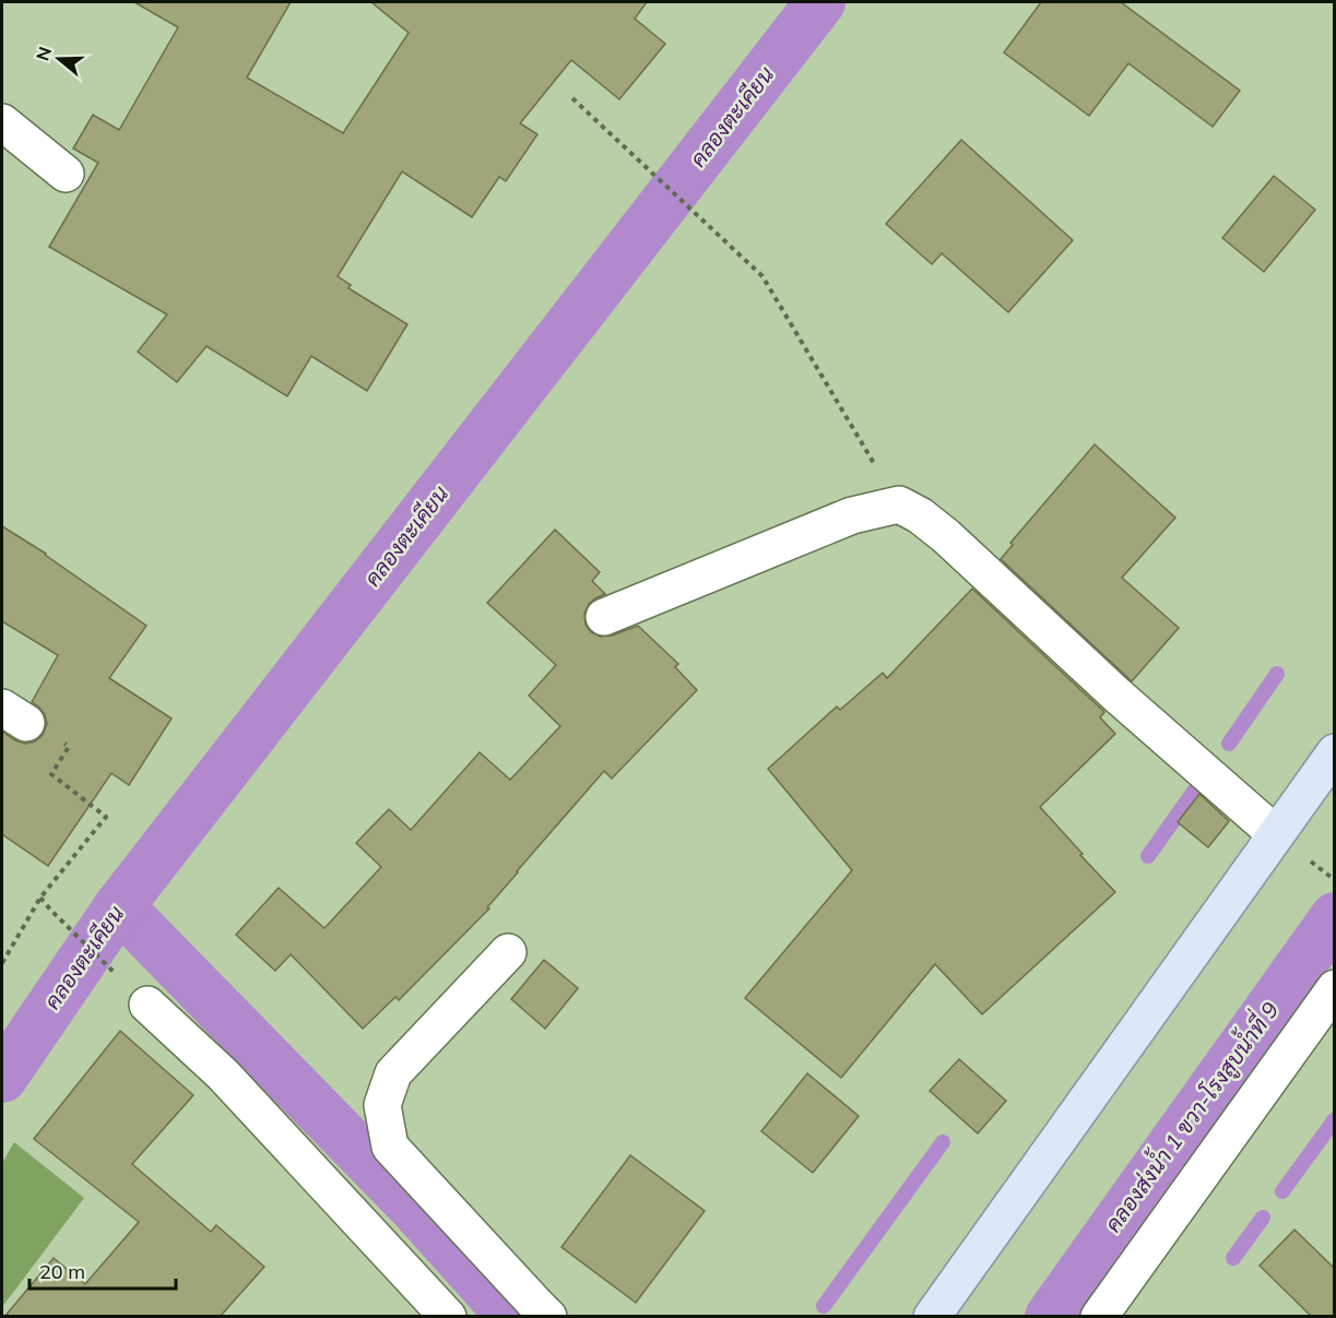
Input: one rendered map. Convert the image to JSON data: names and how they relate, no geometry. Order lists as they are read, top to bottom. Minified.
{"water":["คลองตะเคียน","คลองส่งน้ำ 1 ขวา-โรงสูบน้ำที่ 9"],"scale_bar":"20 m","north":"left"}
